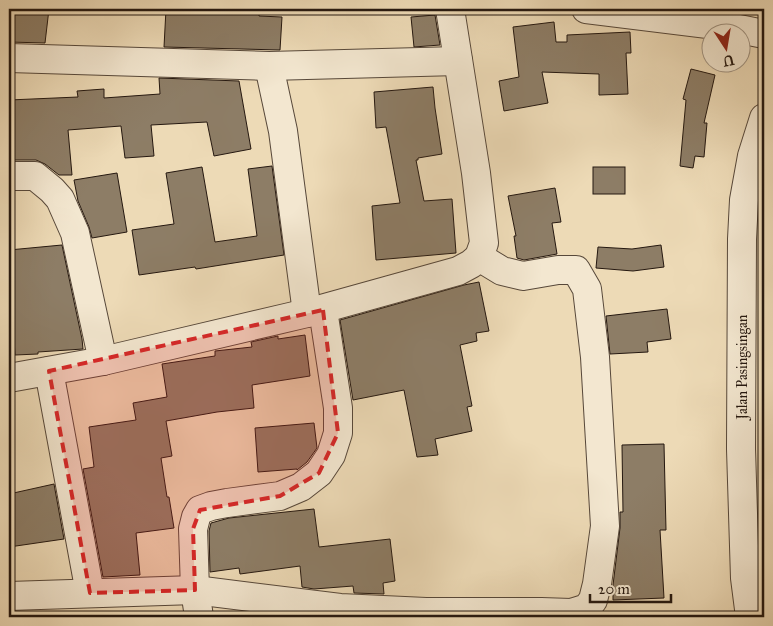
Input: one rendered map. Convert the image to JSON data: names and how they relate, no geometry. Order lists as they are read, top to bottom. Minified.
{"streets":{"street":["Jalan Pasingsingan"]},"scale_bar":"20 m","north":"bottom"}
